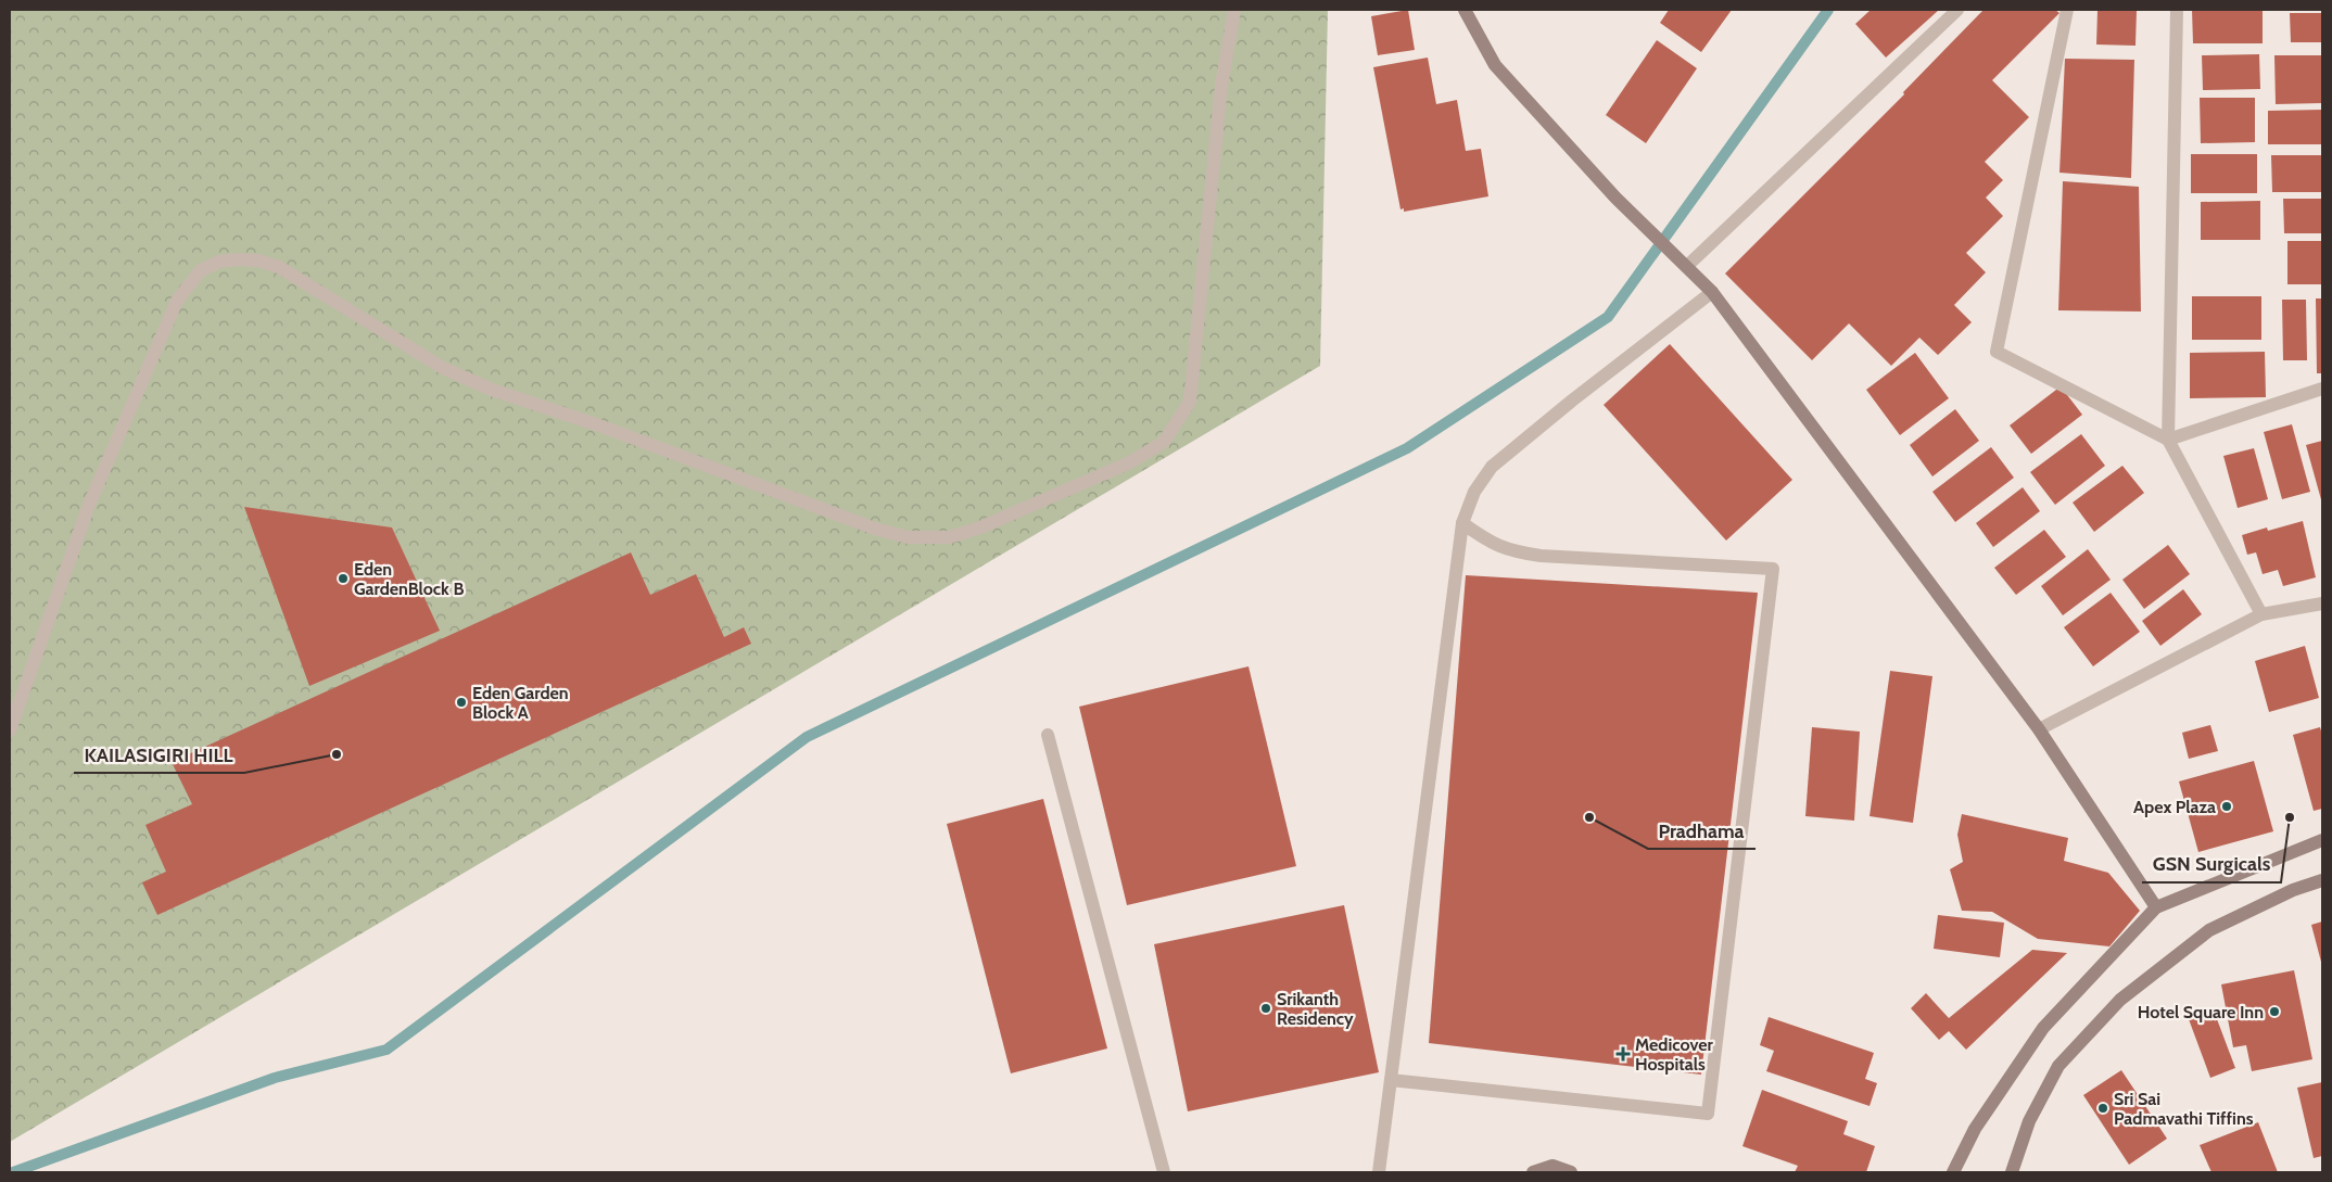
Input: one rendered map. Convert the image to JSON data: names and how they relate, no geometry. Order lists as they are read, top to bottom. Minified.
{"places":{"other":["Eden GardenBlock B","Eden Garden Block A","KAILASIGIRI HILL","Apex Plaza","Pradhama","GSN Surgicals","Srikanth Residency","Hotel Square Inn","Sri Sai Padmavathi Tiffins"],"health":["Medicover Hospitals"]}}
